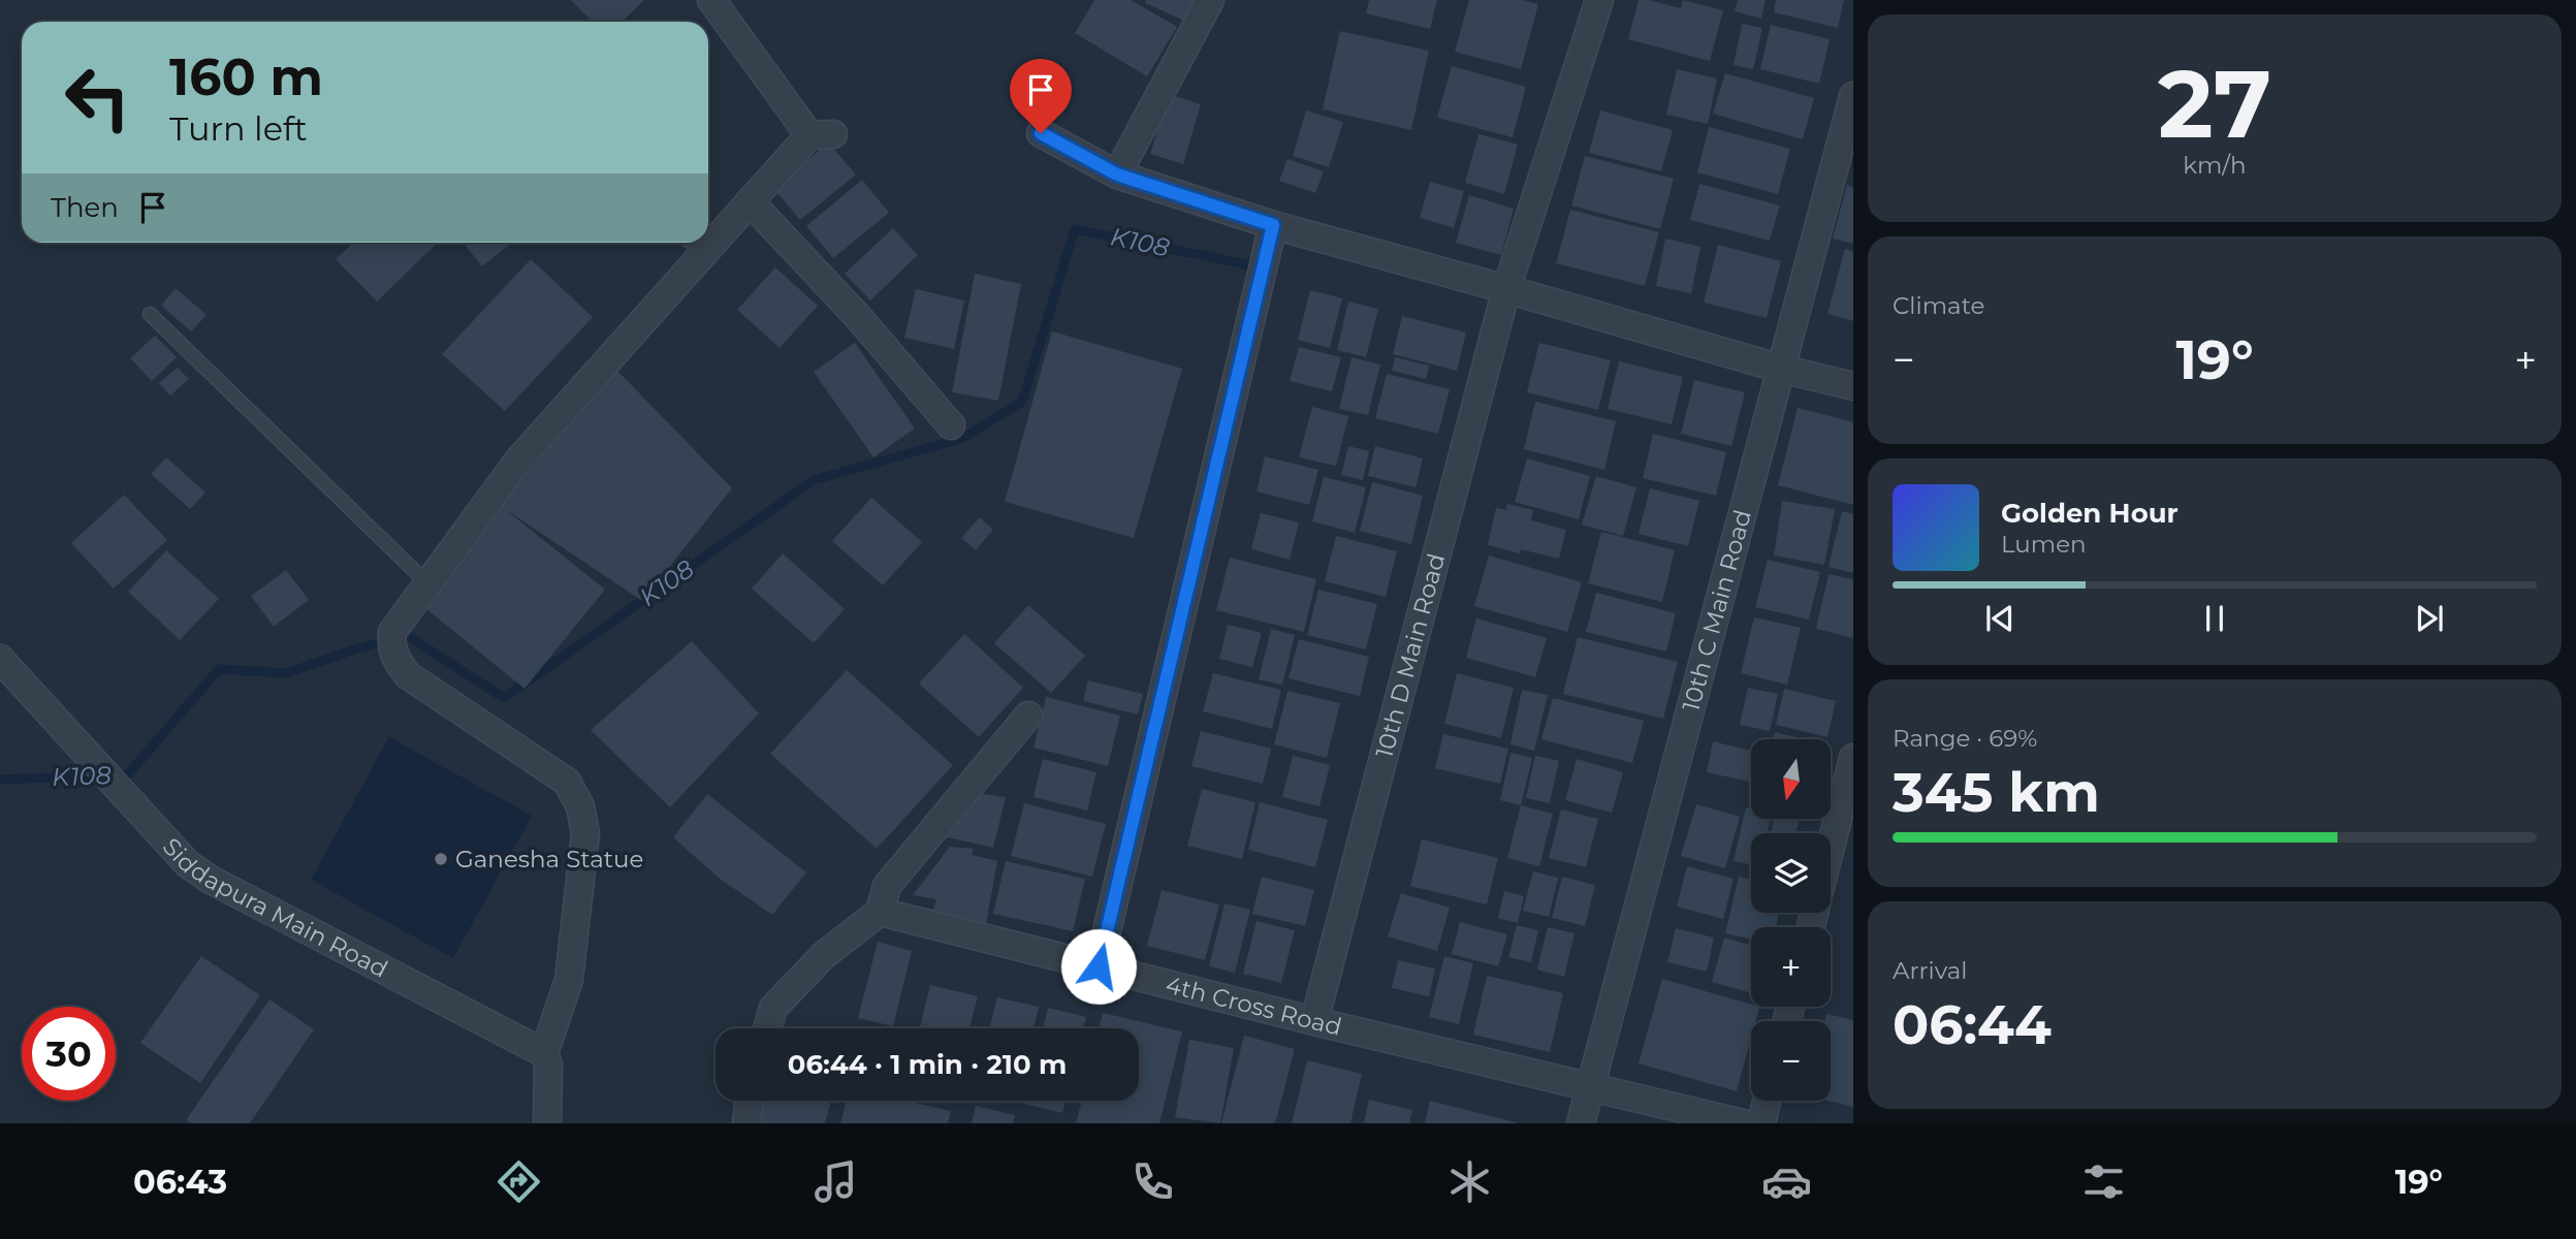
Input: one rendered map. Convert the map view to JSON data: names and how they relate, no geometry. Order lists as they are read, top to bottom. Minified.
{"streets":{"street":["10th C Main Road","10th D Main Road","Siddapura Main Road","4th Cross Road"]},"crossings":[["10th C Main Road","4th Cross Road"],["10th D Main Road","4th Cross Road"]],"water":["K108"],"places":["Ganesha Statue"],"north":"bottom","page":{"tile":[["27","km/h"],"Climate",["Range · 69%","345 km"],["Arrival","06:44"]],"turn":["160 m","Turn left"],"then":"Then","heat":["−","19°","+"],"song":["Golden Hour","Lumen"],"map_buttons":["+","−"],"limit":"30","trip":"06:44 · 1 min · 210 m","tabs":["06:43","19°"]}}
